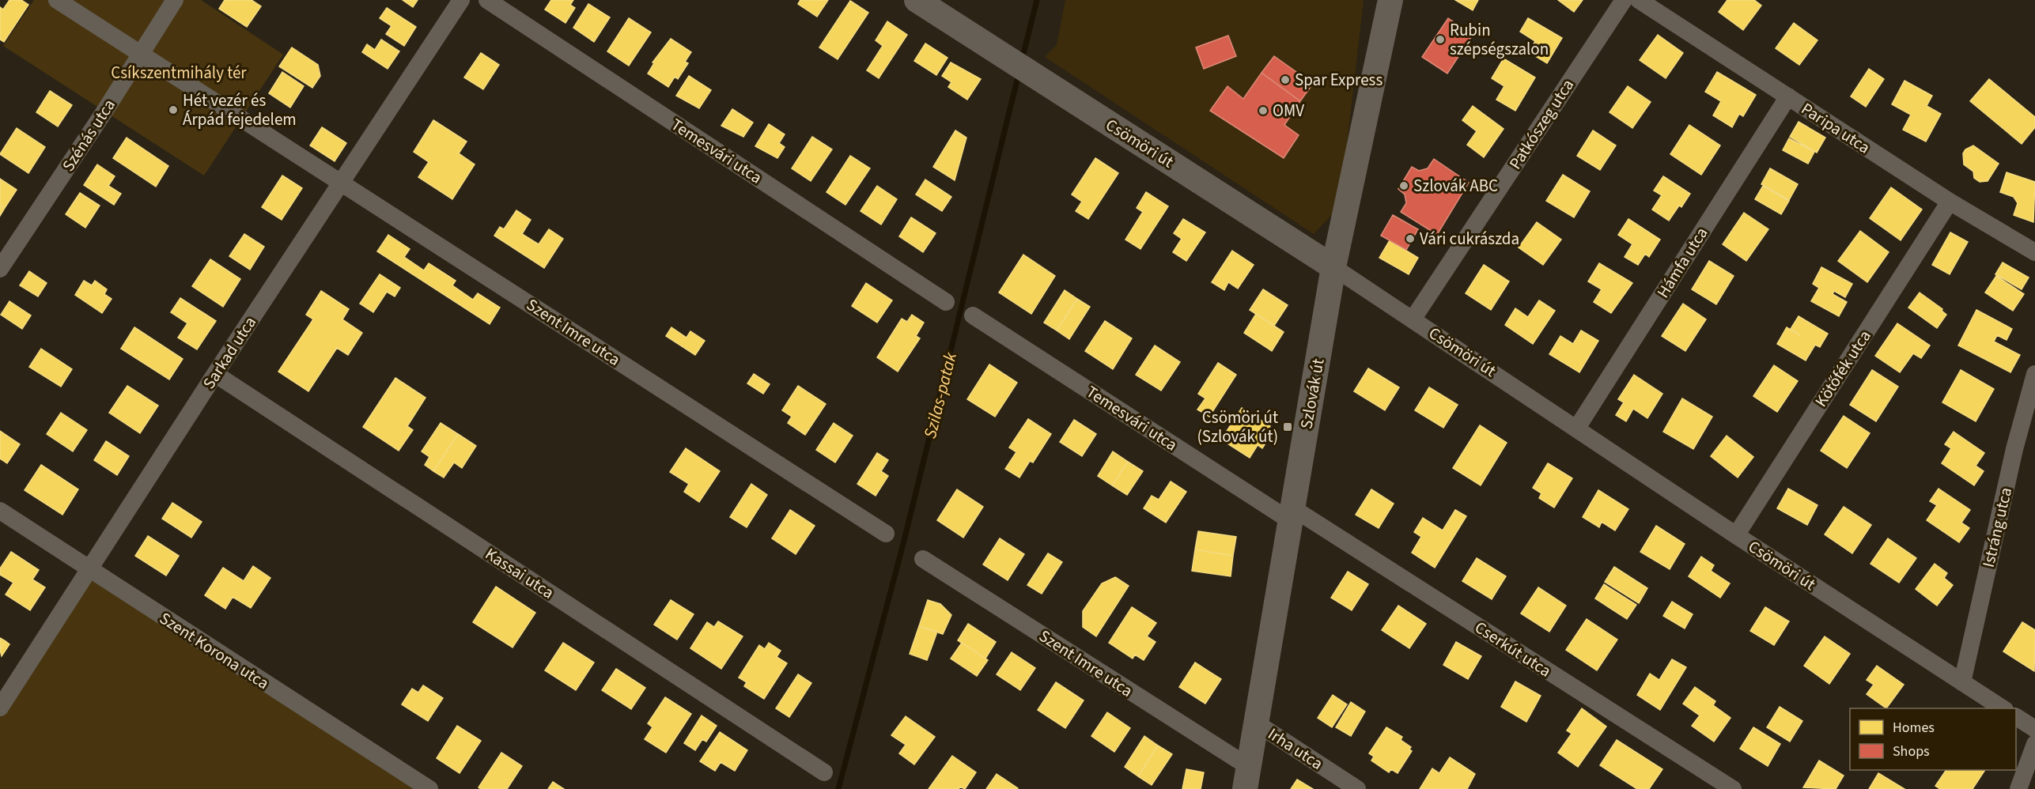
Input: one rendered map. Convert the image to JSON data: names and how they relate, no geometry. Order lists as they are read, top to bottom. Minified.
{"streets":{"main road":["Csömöri út","Szlovák út"],"street":["Patkószeg utca","Paripa utca","Szénás utca","Temesvári utca","Hámfa utca","Szent Imre utca","Sarkad utca","Kötőfék utca","Istráng utca","Kassai utca","Cserkút utca","Szent Korona utca","Irha utca"]},"crossings":[["Patkószeg utca","Csömöri út"],["Paripa utca","Hámfa utca"],["Paripa utca","Kötőfék utca"],["Szénás utca","Szent Imre utca"],["Csömöri út","Hámfa utca"],["Csömöri út","Kötőfék utca"],["Csömöri út","Szlovák út"],["Csömöri út","Istráng utca"],["Temesvári utca","Szlovák út"],["Temesvári utca","Cserkút utca"],["Szent Imre utca","Sarkad utca"],["Szent Imre utca","Szlovák út"],["Sarkad utca","Kassai utca"],["Sarkad utca","Szent Korona utca"],["Szlovák út","Cserkút utca"],["Szlovák út","Irha utca"]],"water":["Szilas-patak"],"parks":["Csíkszentmihály tér"],"places":{"other":["Rubin szépségszalon","Spar Express","Hét vezér és Árpád fejedelem","OMV","Szlovák ABC","Vári cukrászda"],"transit":["Csömöri út (Szlovák út)"]},"legend":["Homes","Shops"]}
